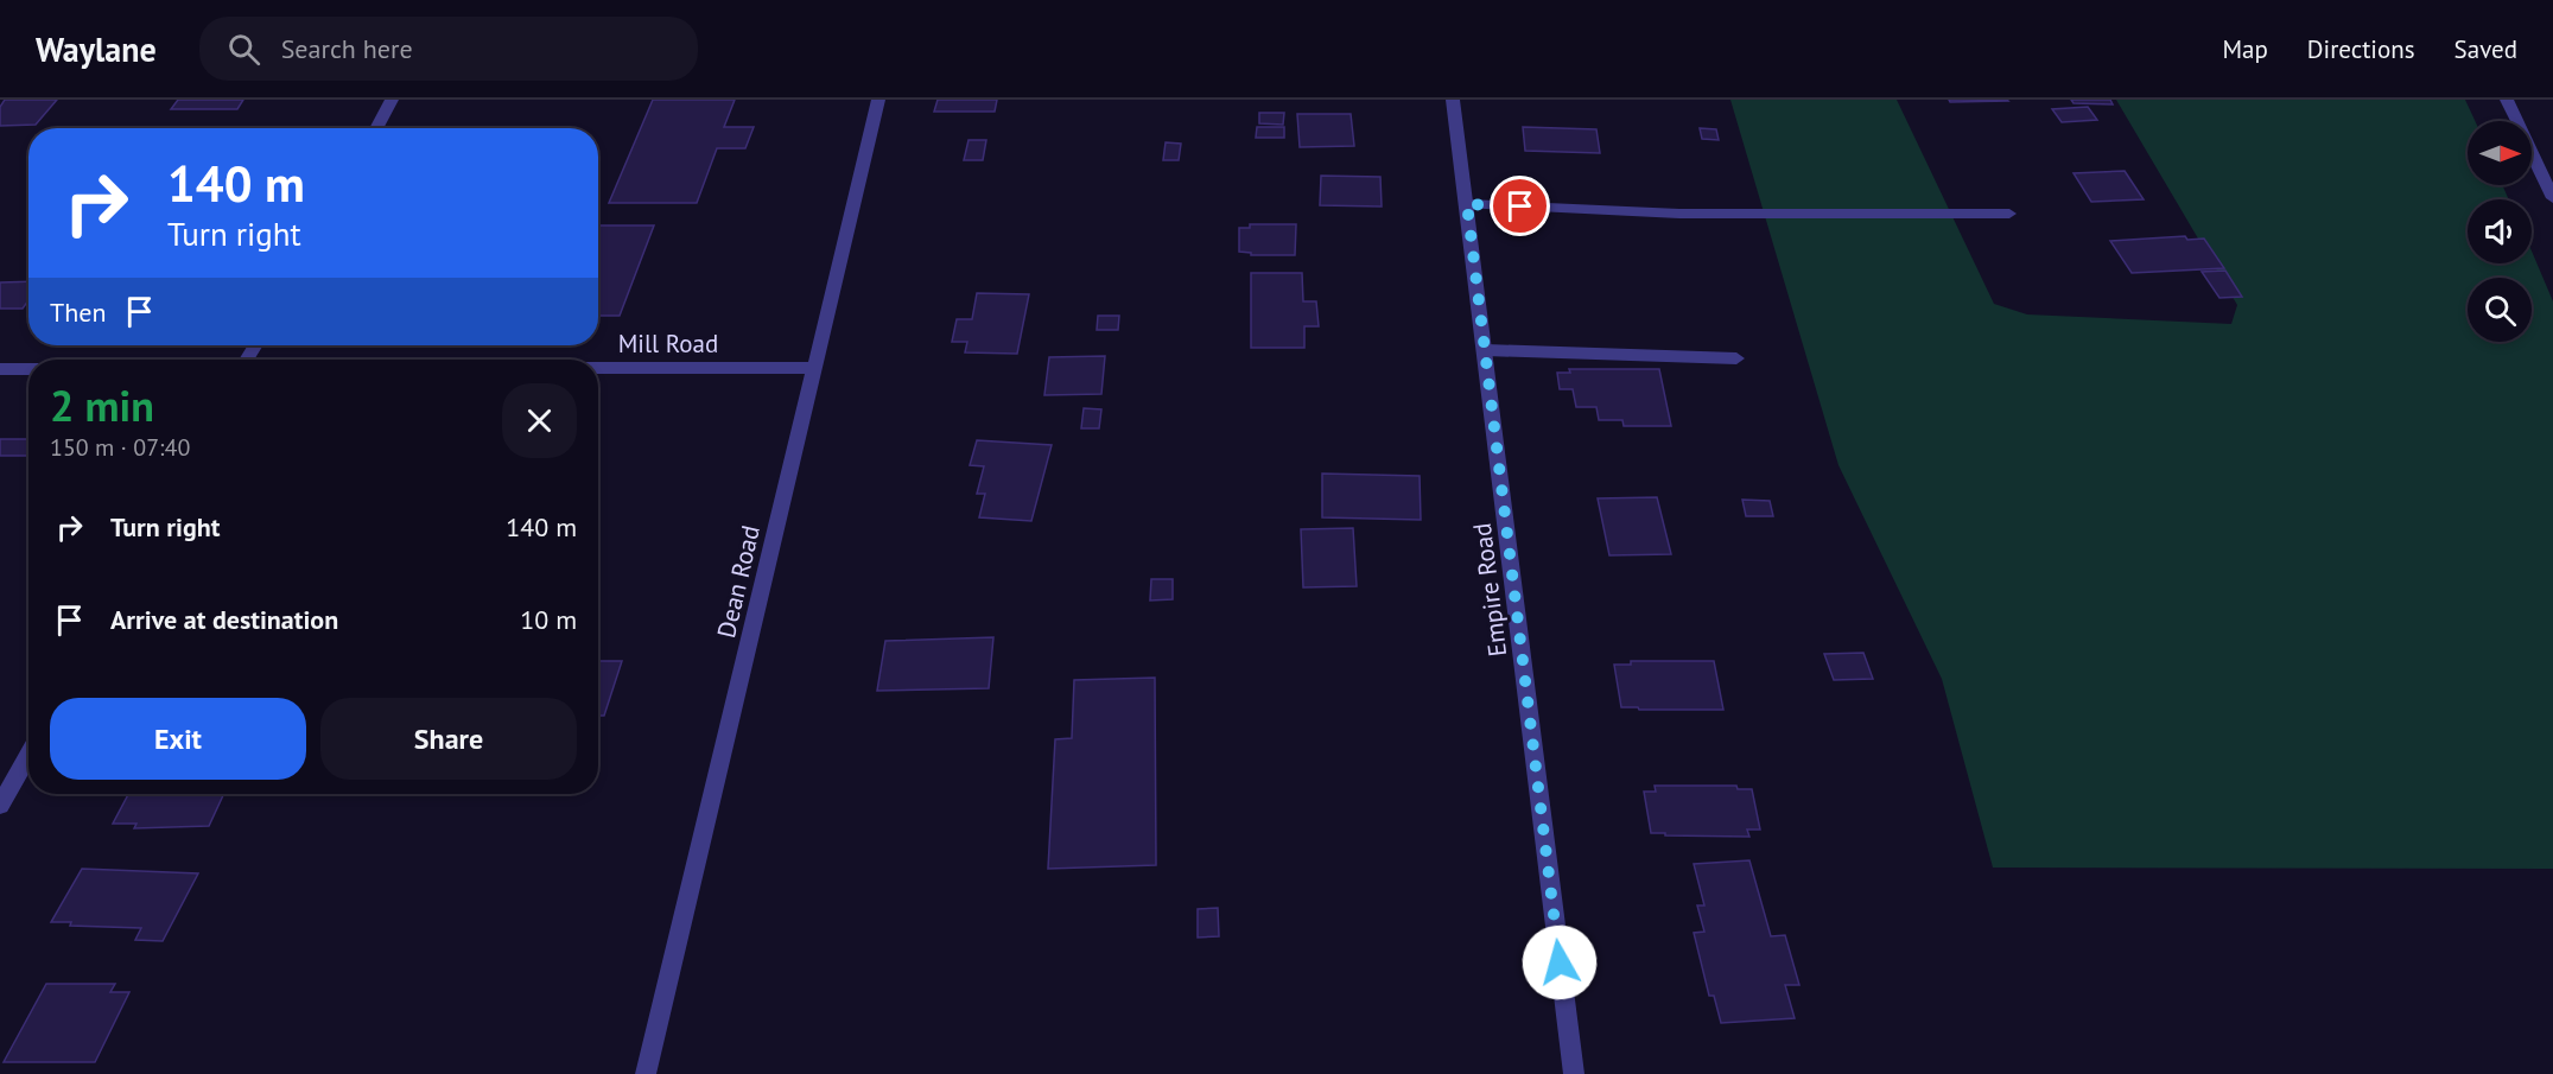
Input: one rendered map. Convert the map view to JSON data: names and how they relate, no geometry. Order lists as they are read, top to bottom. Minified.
{"streets":{"street":["Mill Road","Dean Road","Empire Road"]},"crossings":[["Mill Road","Dean Road"]],"north":"right","page":{"header":"Waylane","search":"Search here","nav":["Map","Directions","Saved"],"turn":["140 m","Turn right"],"then":"Then","heading":["2 min","150 m · 07:40"],"list":[{"name":"Turn right","value":"140 m"},{"name":"Arrive at destination","value":"10 m"}],"buttons":["Exit","Share"]}}
